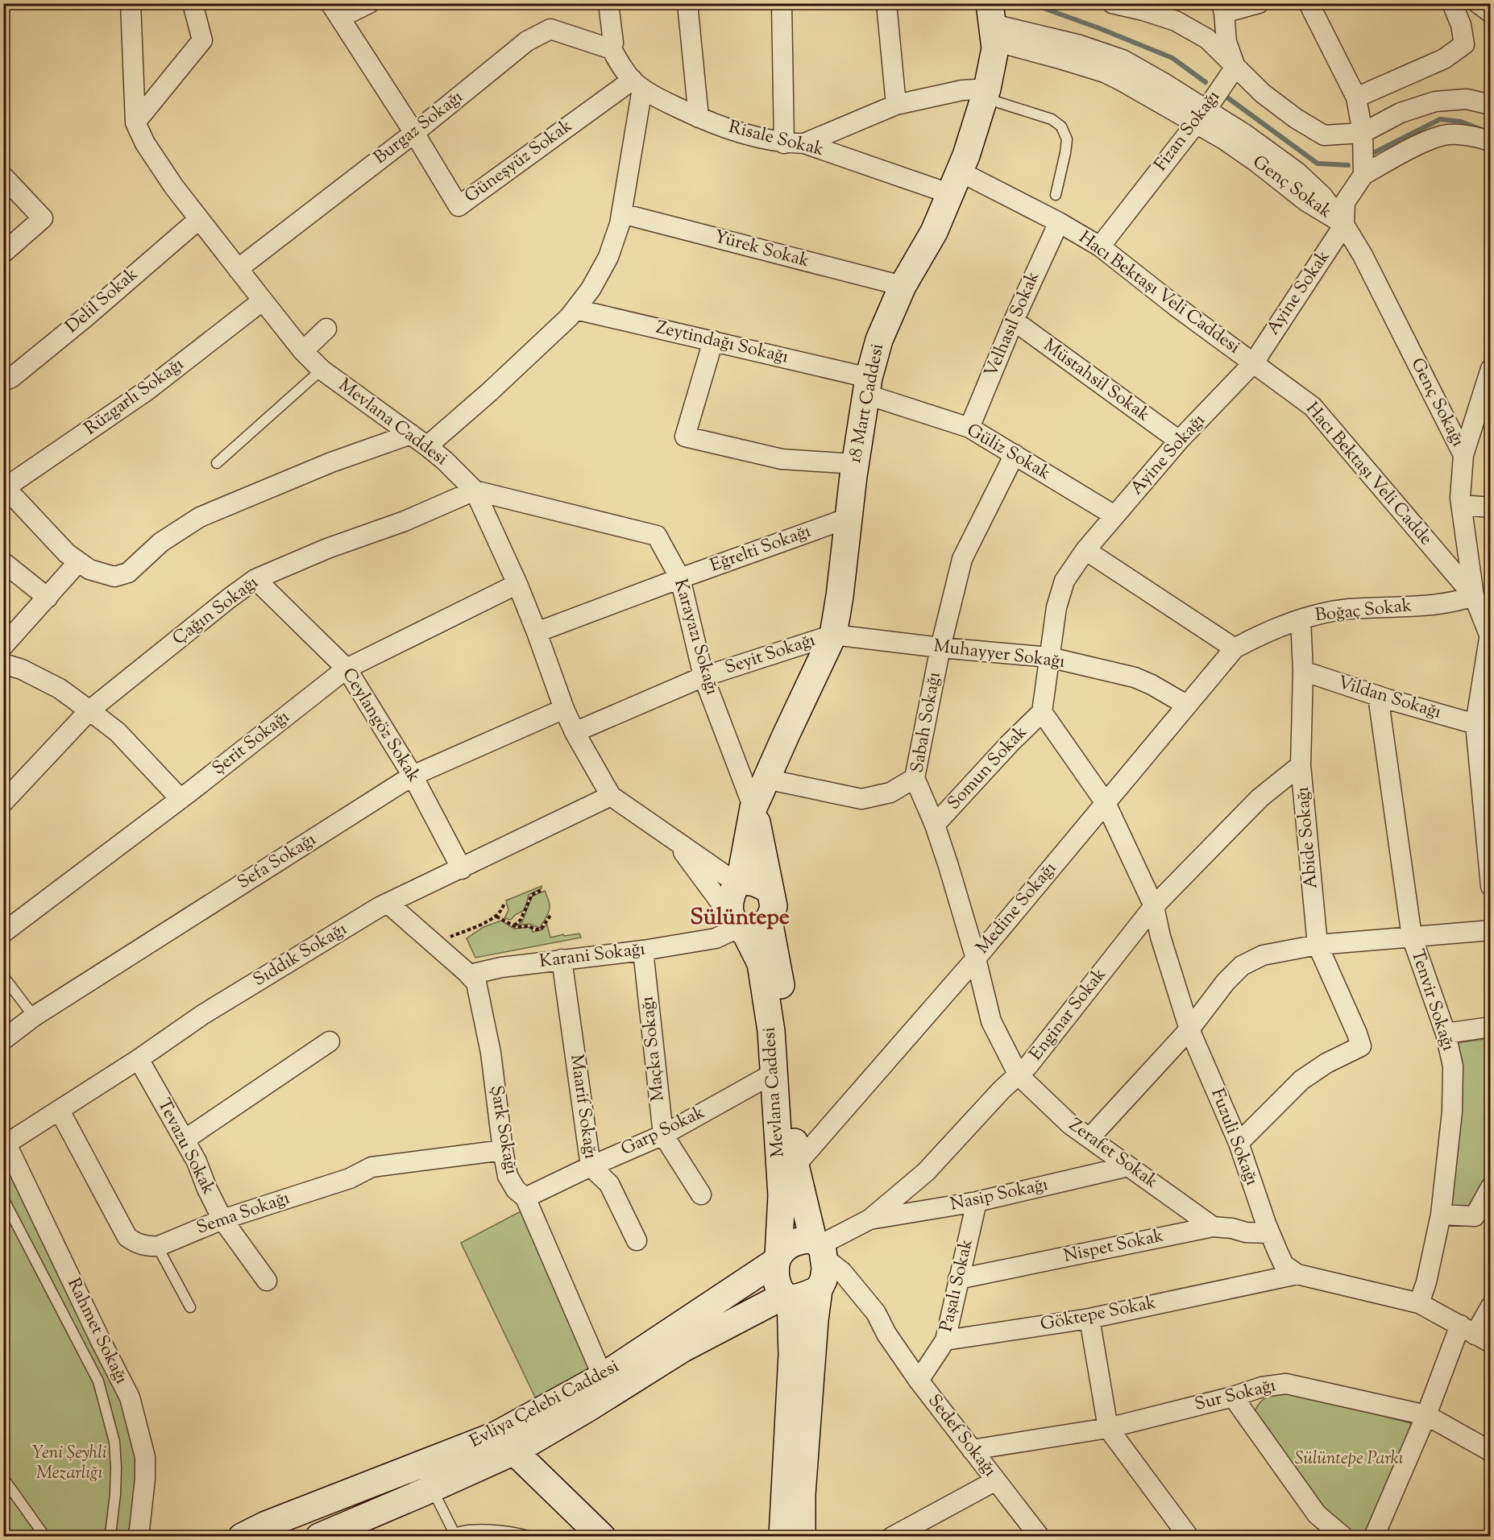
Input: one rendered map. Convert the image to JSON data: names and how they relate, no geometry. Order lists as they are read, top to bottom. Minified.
{"streets":{"street":["Burgaz Sokağı","Fizan Sokağı","Risale Sokak","Güneşyüz Sokak","Genç Sokak","Yürek Sokak","Hacı Bektaşı Veli Caddesi","Ayine Sokak","Delil Sokak","Velhasıl Sokak","Zeytindağı Sokağı","Müstahsil Sokak","Rüzgarlı Sokağı","Genç Sokağı","18 Mart Caddesi","Mevlana Caddesi","Güliz Sokak","Ayine Sokağı","Hacı Bektaşı Veli Cadde","Eğrelti Sokağı","Çağın Sokağı","Boğaç Sokak","Karayazı Sokağı","Seyit Sokağı","Muhayyer Sokağı","Vildan Sokağı","Sabah Sokağı","Ceylangöz Sokak","Şerit Sokağı","Somun Sokak","Abide Sokağı","Sefa Sokağı","Medine Sokağı","Sıddık Sokağı","Karani Sokağı","Tenvir Sokağı","Enginar Sokak","Maçka Sokağı","Maarif Sokağı","Şark Sokağı","Garp Sokak","Fuzuli Sokağı","Tevazu Sokak","Zerafet Sokak","Nasip Sokağı","Sema Sokağı","Nispet Sokak","Paşalı Sokak","Göktepe Sokak","Rahmet Sokağı","Sur Sokağı","Evliya Çelebi Caddesi","Sedef Sokağı"]},"crossings":[["Burgaz Sokağı","Risale Sokak"],["Burgaz Sokağı","Güneşyüz Sokak"],["Burgaz Sokağı","Mevlana Caddesi"],["Fizan Sokağı","Genç Sokak"],["Fizan Sokağı","Hacı Bektaşı Veli Caddesi"],["Risale Sokak","Güneşyüz Sokak"],["Risale Sokak","Hacı Bektaşı Veli Caddesi"],["Risale Sokak","18 Mart Caddesi"],["Genç Sokak","Ayine Sokak"],["Genç Sokak","Genç Sokağı"],["Genç Sokak","18 Mart Caddesi"],["Yürek Sokak","18 Mart Caddesi"],["Hacı Bektaşı Veli Caddesi","Ayine Sokak"],["Hacı Bektaşı Veli Caddesi","Velhasıl Sokak"],["Hacı Bektaşı Veli Caddesi","18 Mart Caddesi"],["Hacı Bektaşı Veli Caddesi","Ayine Sokağı"],["Hacı Bektaşı Veli Caddesi","Hacı Bektaşı Veli Cadde"],["Ayine Sokak","Genç Sokağı"],["Ayine Sokak","Ayine Sokağı"],["Ayine Sokak","Hacı Bektaşı Veli Cadde"],["Delil Sokak","Mevlana Caddesi"],["Velhasıl Sokak","Müstahsil Sokak"],["Velhasıl Sokak","Güliz Sokak"],["Zeytindağı Sokağı","18 Mart Caddesi"],["Zeytindağı Sokağı","Güliz Sokak"],["Müstahsil Sokak","Ayine Sokağı"],["Rüzgarlı Sokağı","Mevlana Caddesi"],["Genç Sokağı","Hacı Bektaşı Veli Cadde"],["Genç Sokağı","Boğaç Sokak"],["18 Mart Caddesi","Mevlana Caddesi"],["18 Mart Caddesi","Güliz Sokak"],["18 Mart Caddesi","Eğrelti Sokağı"],["18 Mart Caddesi","Karayazı Sokağı"],["18 Mart Caddesi","Seyit Sokağı"],["18 Mart Caddesi","Muhayyer Sokağı"],["18 Mart Caddesi","Karani Sokağı"],["Mevlana Caddesi","Eğrelti Sokağı"],["Mevlana Caddesi","Çağın Sokağı"],["Mevlana Caddesi","Karayazı Sokağı"],["Mevlana Caddesi","Seyit Sokağı"],["Mevlana Caddesi","Şerit Sokağı"],["Mevlana Caddesi","Sefa Sokağı"],["Mevlana Caddesi","Medine Sokağı"],["Mevlana Caddesi","Sıddık Sokağı"],["Mevlana Caddesi","Karani Sokağı"],["Mevlana Caddesi","Enginar Sokak"],["Mevlana Caddesi","Garp Sokak"],["Mevlana Caddesi","Evliya Çelebi Caddesi"],["Mevlana Caddesi","Sedef Sokağı"],["Güliz Sokak","Ayine Sokağı"],["Güliz Sokak","Sabah Sokağı"],["Ayine Sokağı","Hacı Bektaşı Veli Cadde"],["Hacı Bektaşı Veli Cadde","Boğaç Sokak"],["Eğrelti Sokağı","Karayazı Sokağı"],["Çağın Sokağı","Karayazı Sokağı"],["Çağın Sokağı","Ceylangöz Sokak"],["Boğaç Sokak","Abide Sokağı"],["Boğaç Sokak","Medine Sokağı"],["Karayazı Sokağı","Seyit Sokağı"],["Seyit Sokağı","Muhayyer Sokağı"],["Muhayyer Sokağı","Sabah Sokağı"],["Muhayyer Sokağı","Medine Sokağı"],["Vildan Sokağı","Abide Sokağı"],["Vildan Sokağı","Tenvir Sokağı"],["Sabah Sokağı","Somun Sokak"],["Sabah Sokağı","Medine Sokağı"],["Sabah Sokağı","Enginar Sokak"],["Sabah Sokağı","Zerafet Sokak"],["Ceylangöz Sokak","Şerit Sokağı"],["Ceylangöz Sokak","Sefa Sokağı"],["Ceylangöz Sokak","Sıddık Sokağı"],["Abide Sokağı","Enginar Sokak"],["Abide Sokağı","Fuzuli Sokağı"],["Medine Sokağı","Fuzuli Sokağı"],["Sıddık Sokağı","Şark Sokağı"],["Sıddık Sokağı","Tevazu Sokak"],["Sıddık Sokağı","Rahmet Sokağı"],["Karani Sokağı","Maçka Sokağı"],["Karani Sokağı","Maarif Sokağı"],["Karani Sokağı","Şark Sokağı"],["Enginar Sokak","Fuzuli Sokağı"],["Enginar Sokak","Zerafet Sokak"],["Enginar Sokak","Nasip Sokağı"],["Enginar Sokak","Evliya Çelebi Caddesi"],["Enginar Sokak","Sedef Sokağı"],["Maçka Sokağı","Garp Sokak"],["Maarif Sokağı","Garp Sokak"],["Şark Sokağı","Garp Sokak"],["Şark Sokağı","Sema Sokağı"],["Şark Sokağı","Evliya Çelebi Caddesi"],["Fuzuli Sokağı","Nispet Sokak"],["Fuzuli Sokağı","Göktepe Sokak"],["Tevazu Sokak","Sema Sokağı"],["Zerafet Sokak","Nasip Sokağı"],["Zerafet Sokak","Nispet Sokak"],["Nasip Sokağı","Paşalı Sokak"],["Nispet Sokak","Paşalı Sokak"],["Paşalı Sokak","Göktepe Sokak"],["Sur Sokağı","Sedef Sokağı"],["Evliya Çelebi Caddesi","Sedef Sokağı"]],"districts":["Sülüntepe"],"parks":["Yeni Şeyhli Mezarlığı","Sülüntepe Parkı"]}
